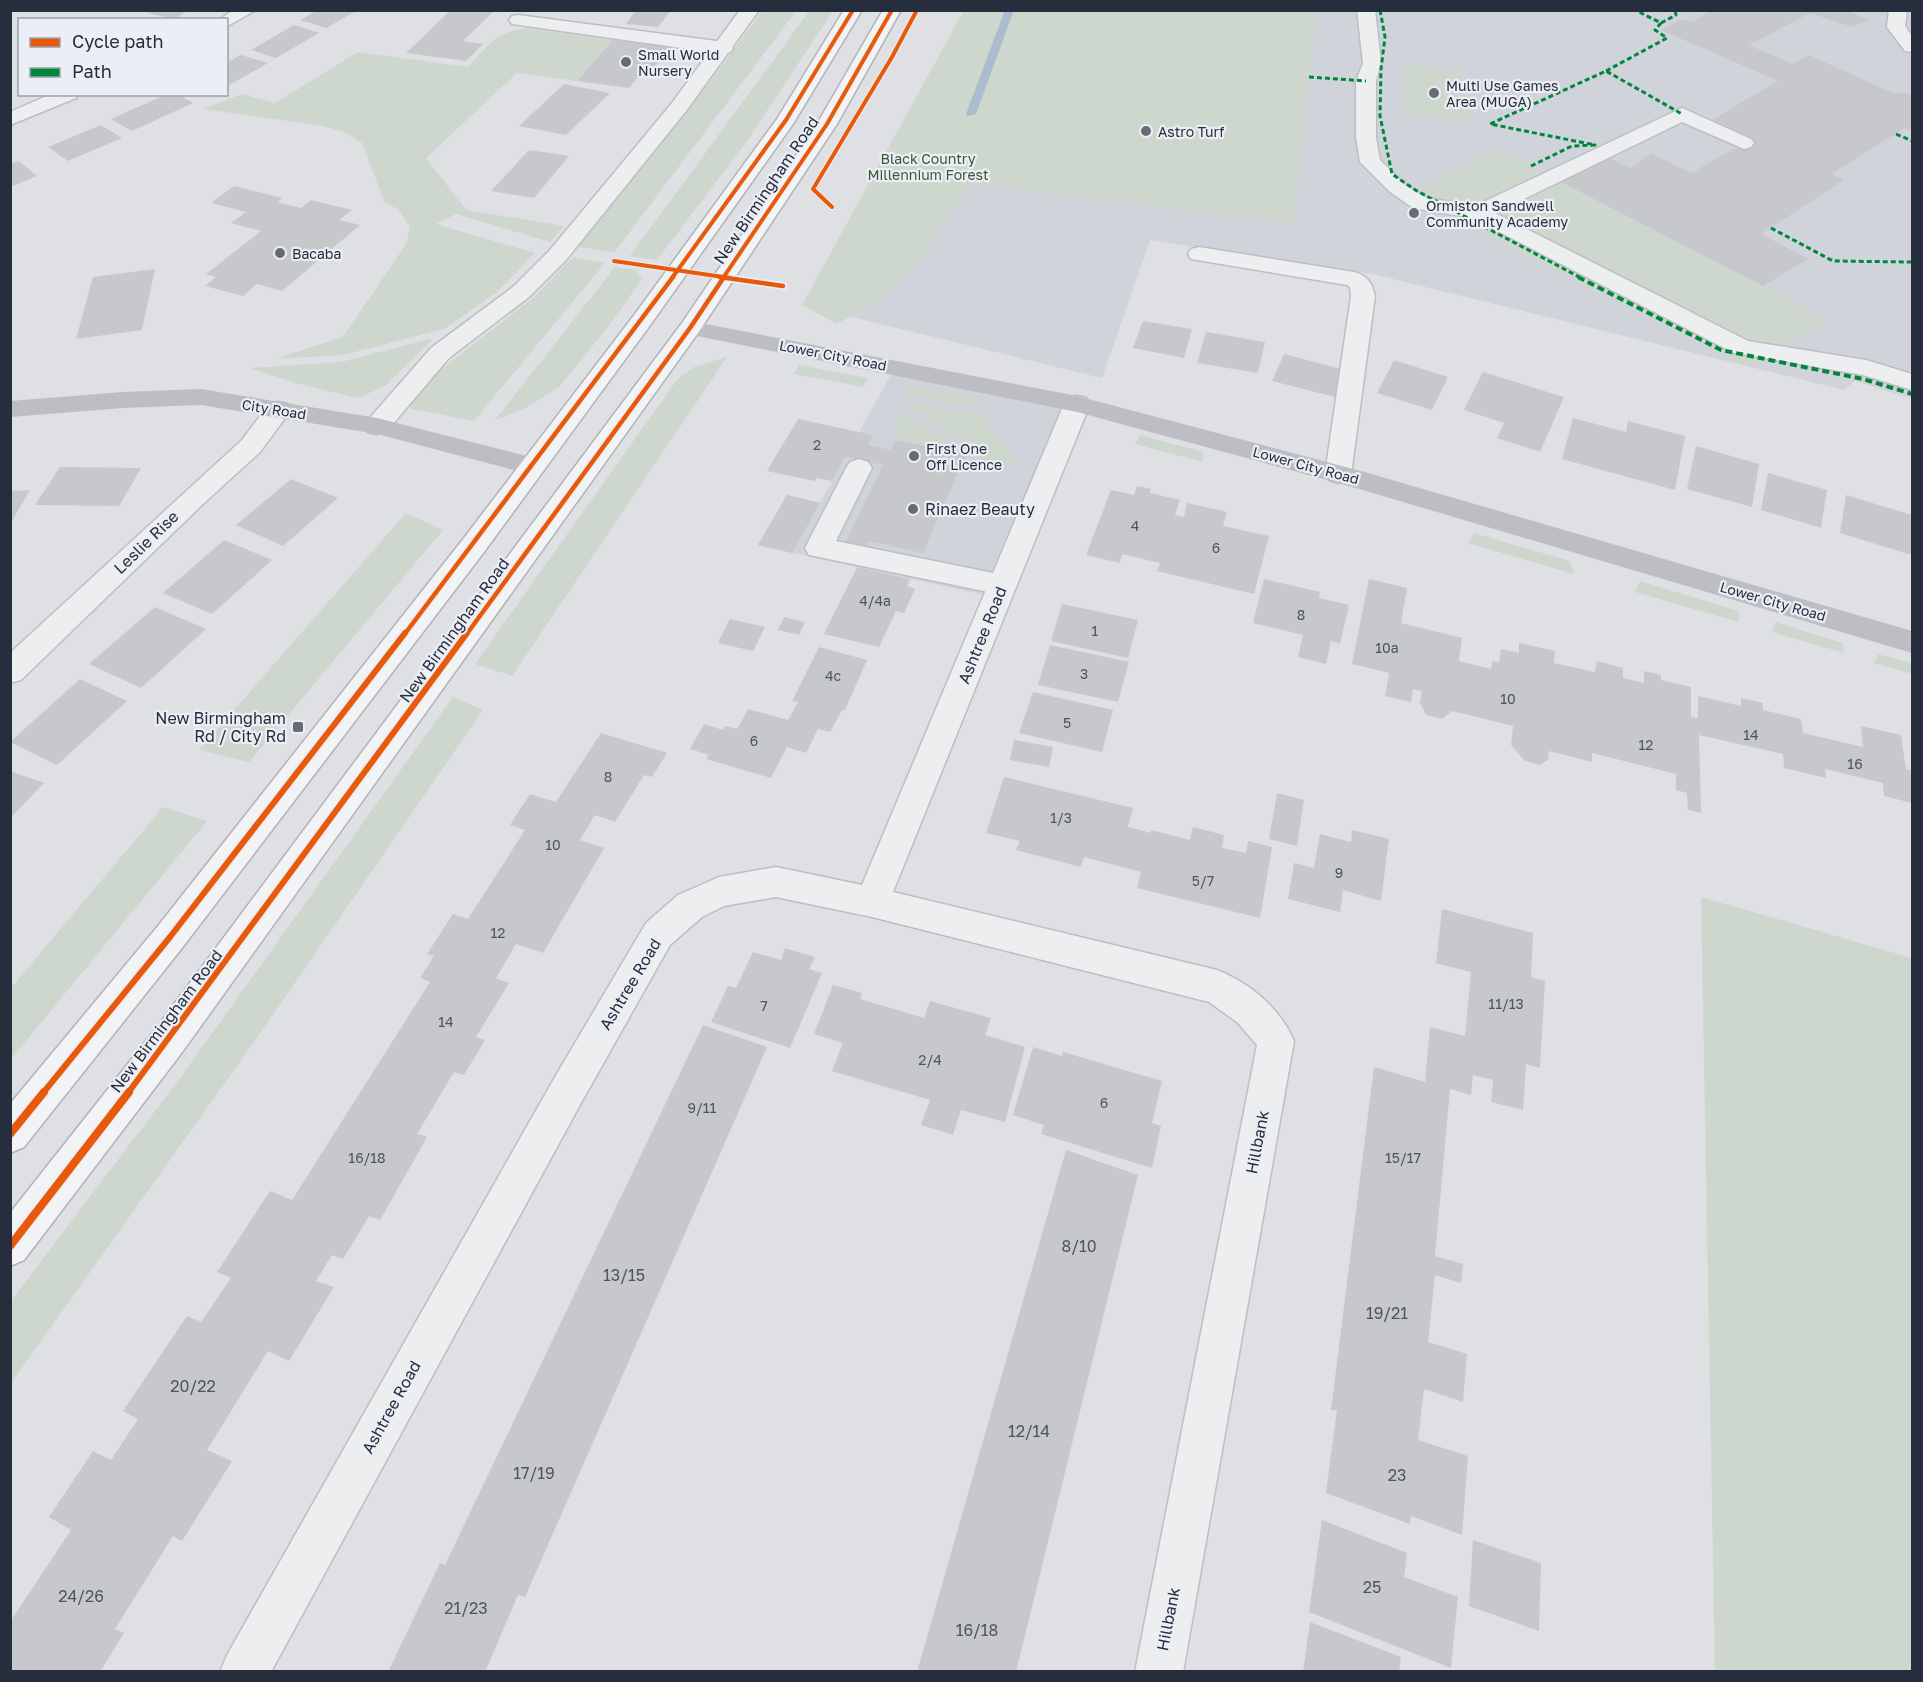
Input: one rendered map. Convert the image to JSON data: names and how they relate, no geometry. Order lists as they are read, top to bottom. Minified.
{"streets":{"highway":["New Birmingham Road"],"street":["Lower City Road","City Road","Leslie Rise","Ashtree Road","Hillbank"]},"crossings":[["New Birmingham Road","Lower City Road"],["New Birmingham Road","City Road"],["Lower City Road","Ashtree Road"],["City Road","Leslie Rise"],["Ashtree Road","Hillbank"]],"parks":["Black Country Millennium Forest"],"places":{"other":["Small World Nursery","Multi Use Games Area (MUGA)","Astro Turf","Ormiston Sandwell Community Academy","Bacaba","First One Off Licence","Rinaez Beauty"],"transit":["New Birmingham Rd / City Rd"]},"house_numbers":["2","4","6","4/4a","8","1","10a","3","4c","10","5","14","6","12","16","8","1/3","10","9","5/7","12","11/13","7","14","2/4","6","9/11","16/18","15/17","8/10","13/15","19/21","20/22","12/14","17/19","23","25","24/26","21/23","16/18"],"legend":["Cycle path","Path"]}
